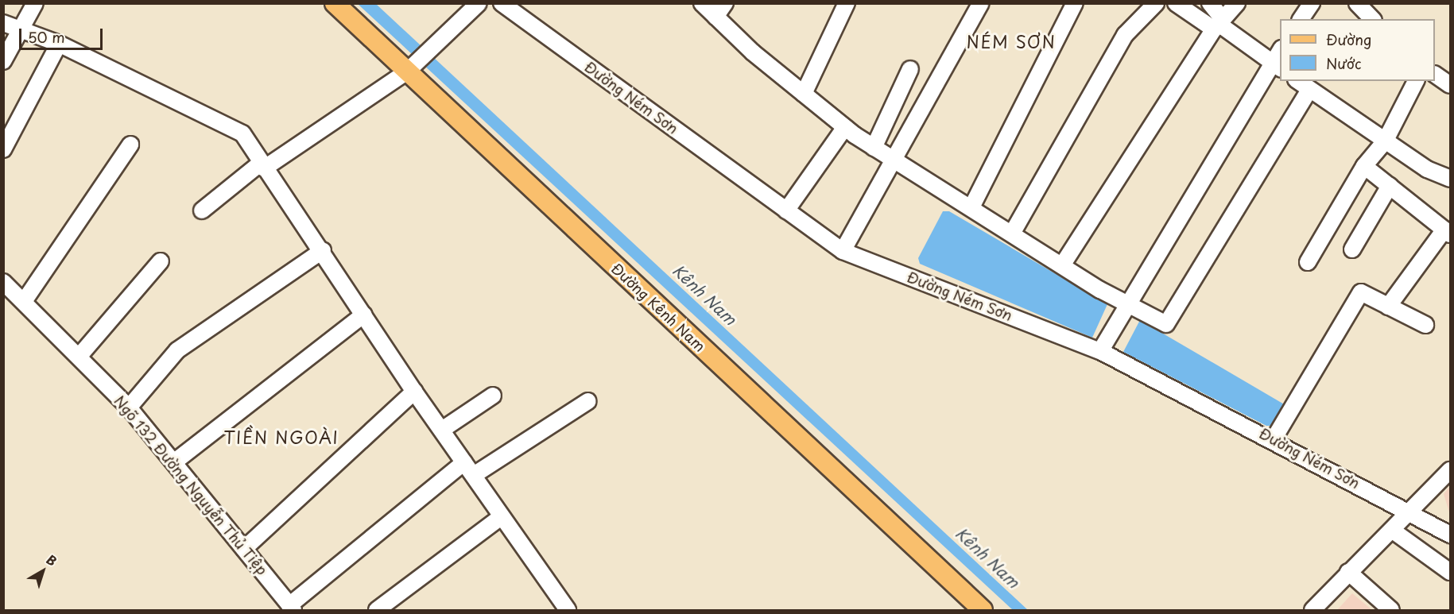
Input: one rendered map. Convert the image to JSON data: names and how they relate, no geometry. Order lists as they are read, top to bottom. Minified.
{"streets":{"main road":["Đường Kênh Nam"],"street":["Đường Ném Sơn","Ngõ 132 Đường Nguyễn Thủ Tiệp"]},"districts":["NÉM SƠN","TIỀN NGOÀI"],"water":["Kênh Nam"],"legend":["Đường","Nước"],"scale_bar":"50 m","north":"top right"}
